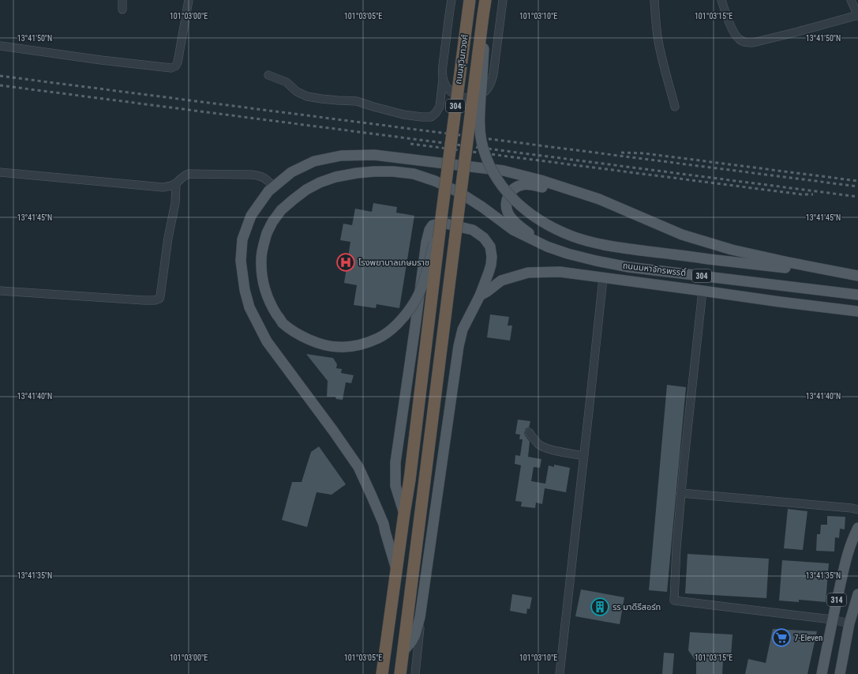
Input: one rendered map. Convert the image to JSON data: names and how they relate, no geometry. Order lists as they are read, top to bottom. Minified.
{"streets":{"highway":["ถนนสุวินทวงศ์","304"],"main road":["ถนนมหาจักรพรรดิ์","314"]},"places":{"hospital":["โรงพยาบาลเกษมราช"],"building":["รร มาดีรีสอร์ท"],"supermarket":["7-Eleven"]},"coordinates":["101°03'00\"E","101°03'05\"E","101°03'10\"E","101°03'15\"E","13°41'50\"N","13°41'45\"N","13°41'40\"N","13°41'35\"N"]}
